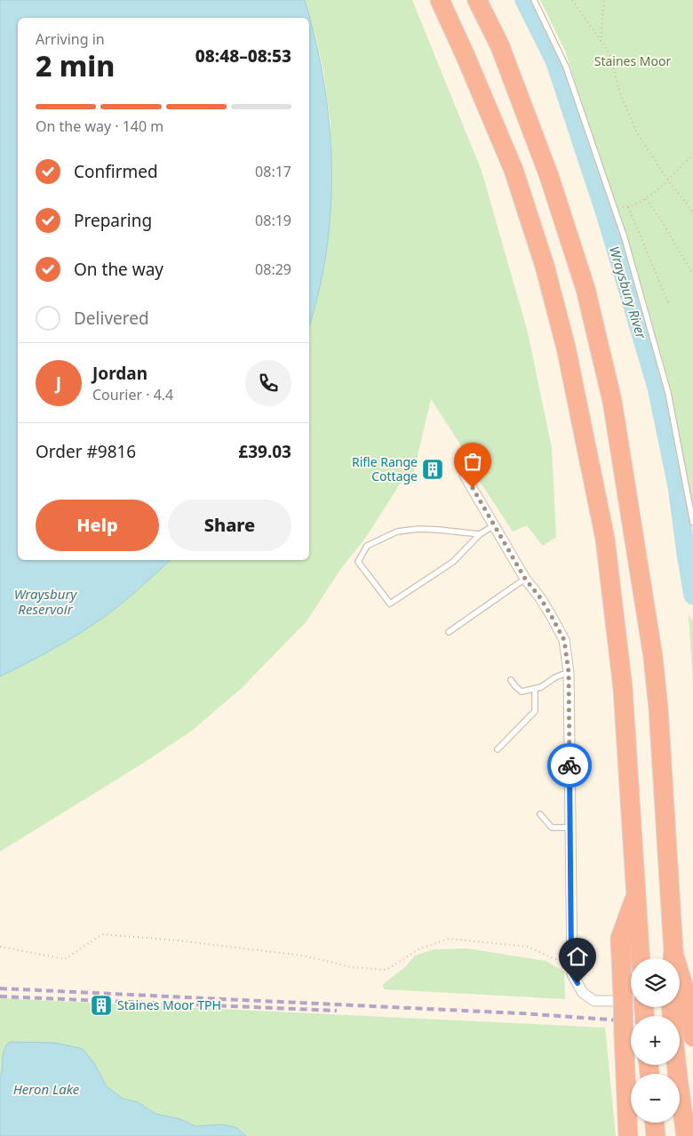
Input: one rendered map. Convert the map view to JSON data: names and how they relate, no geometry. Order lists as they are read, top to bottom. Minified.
{"water":["Wraysbury River","Wraysbury Reservoir","Heron Lake"],"parks":["Staines Moor"],"places":{"building":["Rifle Range Cottage","Staines Moor TPH"]},"page":{"heading":["2 min","Arriving in","08:48–08:53"],"panel":["Jordan","Courier · 4.4","Order #9816","£39.03"],"bar":"On the way · 140 m","list":[["Confirmed","08:17"],["Preparing","08:19"],["On the way","08:29"],"Delivered"],"round":"J","buttons":["Help","Share"],"map_buttons":["+","−"]}}
